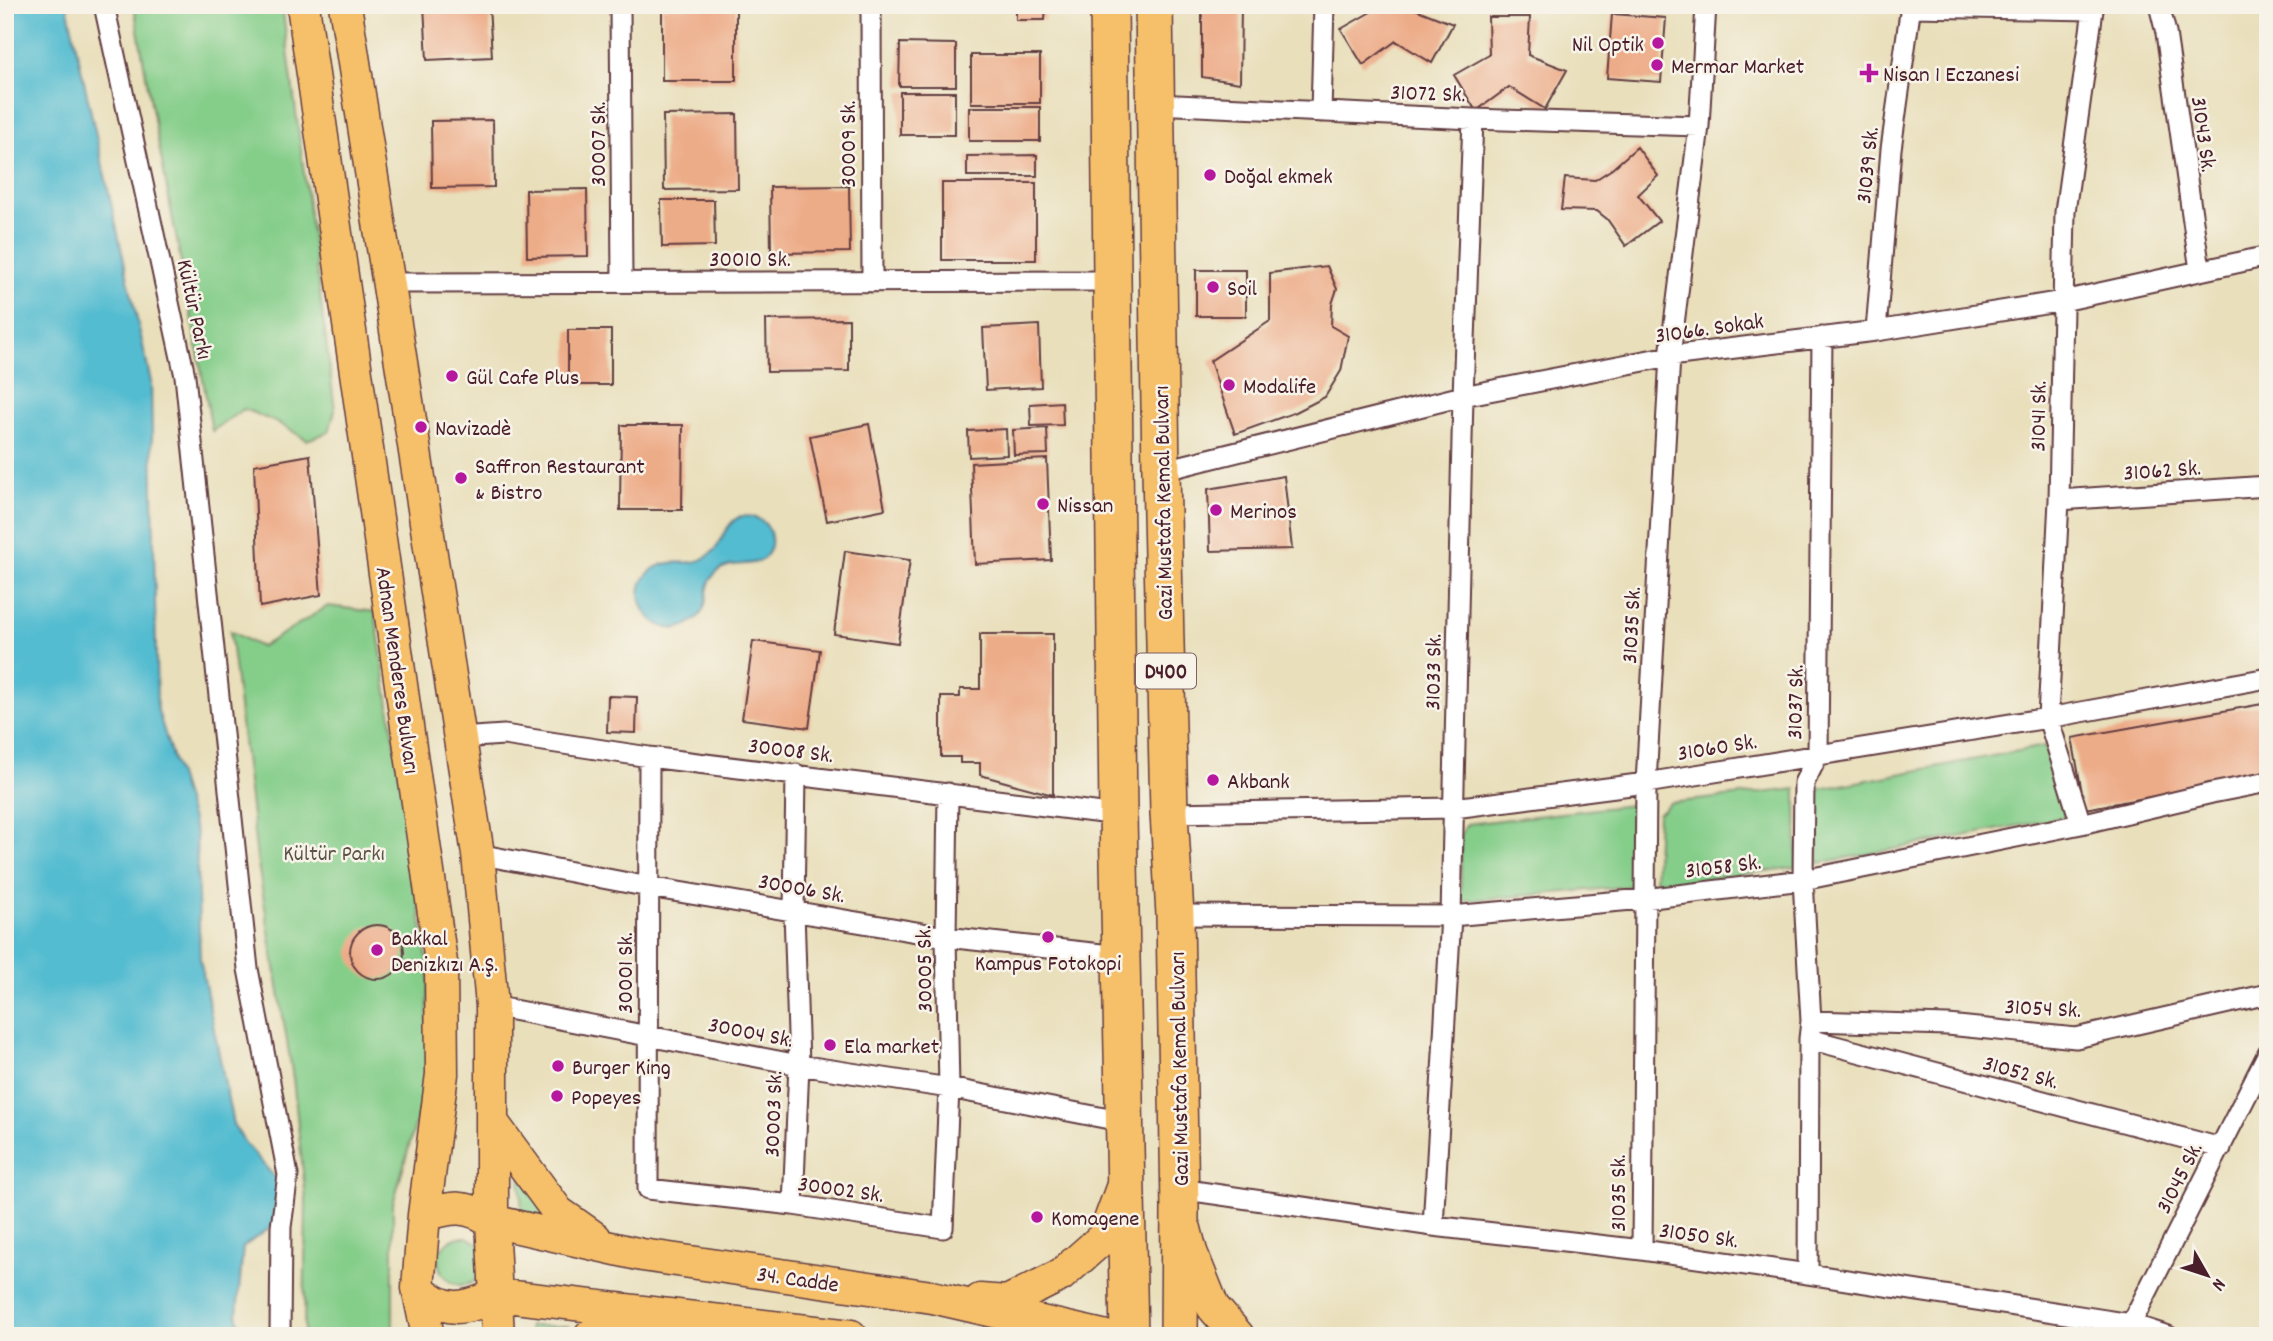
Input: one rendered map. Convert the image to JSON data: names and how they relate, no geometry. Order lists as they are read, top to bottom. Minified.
{"streets":{"highway":["Gazi Mustafa Kemal Bulvarı","D400"],"main road":["Adnan Menderes Bulvarı","34. Cadde"],"street":["31072 Sk.","31043 Sk.","30007 Sk.","30009 Sk.","31039 Sk.","30010 Sk.","Kültür Parkı","31066. Sokak","31041 Sk.","31062 Sk.","31035 Sk.","31033 Sk.","31037 Sk.","31060 Sk.","30008 Sk.","31058 Sk.","30006 Sk.","30005 Sk.","30001 Sk.","31054 Sk.","30004 Sk.","31052 Sk.","30003 Sk.","31045 Sk.","30002 Sk.","31050 Sk."]},"crossings":[["31072 Sk.","Gazi Mustafa Kemal Bulvarı"],["31072 Sk.","31035 Sk."],["31072 Sk.","31033 Sk."],["31043 Sk.","31066. Sokak"],["30007 Sk.","30010 Sk."],["30009 Sk.","30010 Sk."],["31039 Sk.","31066. Sokak"],["30010 Sk.","Gazi Mustafa Kemal Bulvarı"],["30010 Sk.","Adnan Menderes Bulvarı"],["31066. Sokak","31041 Sk."],["31066. Sokak","Gazi Mustafa Kemal Bulvarı"],["31066. Sokak","31035 Sk."],["31066. Sokak","31033 Sk."],["31066. Sokak","31037 Sk."],["31041 Sk.","31062 Sk."],["31041 Sk.","31060 Sk."],["31041 Sk.","31058 Sk."],["Gazi Mustafa Kemal Bulvarı","31060 Sk."],["Gazi Mustafa Kemal Bulvarı","30008 Sk."],["Gazi Mustafa Kemal Bulvarı","31058 Sk."],["Gazi Mustafa Kemal Bulvarı","30006 Sk."],["Gazi Mustafa Kemal Bulvarı","30004 Sk."],["Gazi Mustafa Kemal Bulvarı","31050 Sk."],["31035 Sk.","31060 Sk."],["31035 Sk.","31058 Sk."],["31035 Sk.","31050 Sk."],["Adnan Menderes Bulvarı","30008 Sk."],["Adnan Menderes Bulvarı","30006 Sk."],["Adnan Menderes Bulvarı","30004 Sk."],["Adnan Menderes Bulvarı","34. Cadde"],["31033 Sk.","31060 Sk."],["31033 Sk.","31058 Sk."],["31033 Sk.","31050 Sk."],["31037 Sk.","31060 Sk."],["31037 Sk.","31058 Sk."],["31037 Sk.","31054 Sk."],["31037 Sk.","31052 Sk."],["31037 Sk.","31050 Sk."],["30008 Sk.","30005 Sk."],["30008 Sk.","30001 Sk."],["30008 Sk.","30003 Sk."],["30006 Sk.","30005 Sk."],["30006 Sk.","30001 Sk."],["30006 Sk.","30003 Sk."],["30005 Sk.","30004 Sk."],["30005 Sk.","30002 Sk."],["30001 Sk.","30004 Sk."],["30001 Sk.","30002 Sk."],["31054 Sk.","31052 Sk."],["30004 Sk.","30003 Sk."],["31052 Sk.","31045 Sk."],["30003 Sk.","30002 Sk."],["31045 Sk.","31050 Sk."]],"parks":["Kültür Parkı"],"places":{"other":["Nil Optik","Mermar Market","Doğal ekmek","Soil","Gül Cafe Plus","Modalife","Navizadè","Saffron Restaurant & Bistro","Nissan","Merinos","Akbank","Kampus Fotokopi","Bakkal Denizkızı A.Ş.","Ela market","Burger King","Popeyes","Komagene"],"health":["Nisan 1 Eczanesi"]},"north":"bottom right"}
